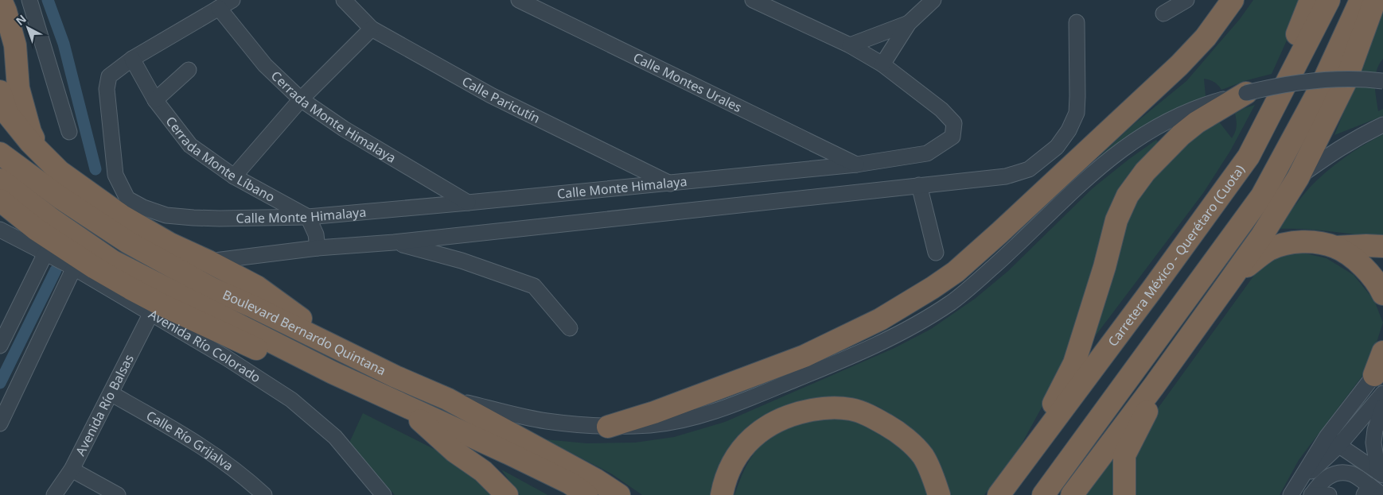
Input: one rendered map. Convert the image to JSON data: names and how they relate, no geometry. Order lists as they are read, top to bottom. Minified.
{"streets":{"highway":["Carretera México - Querétaro (Cuota)","Boulevard Bernardo Quintana"],"street":["Calle Montes Urales","Calle Paricutín","Cerrada Monte Himalaya","Cerrada Monte Líbano","Calle Monte Himalaya","Avenida Río Colorado","Avenida Río Balsas","Calle Río Grijalva"]},"crossings":[["Calle Montes Urales","Calle Monte Himalaya"],["Calle Paricutín","Calle Monte Himalaya"],["Cerrada Monte Himalaya","Calle Monte Himalaya"],["Cerrada Monte Líbano","Calle Monte Himalaya"],["Avenida Río Colorado","Avenida Río Balsas"],["Avenida Río Balsas","Calle Río Grijalva"]],"north":"top left"}
